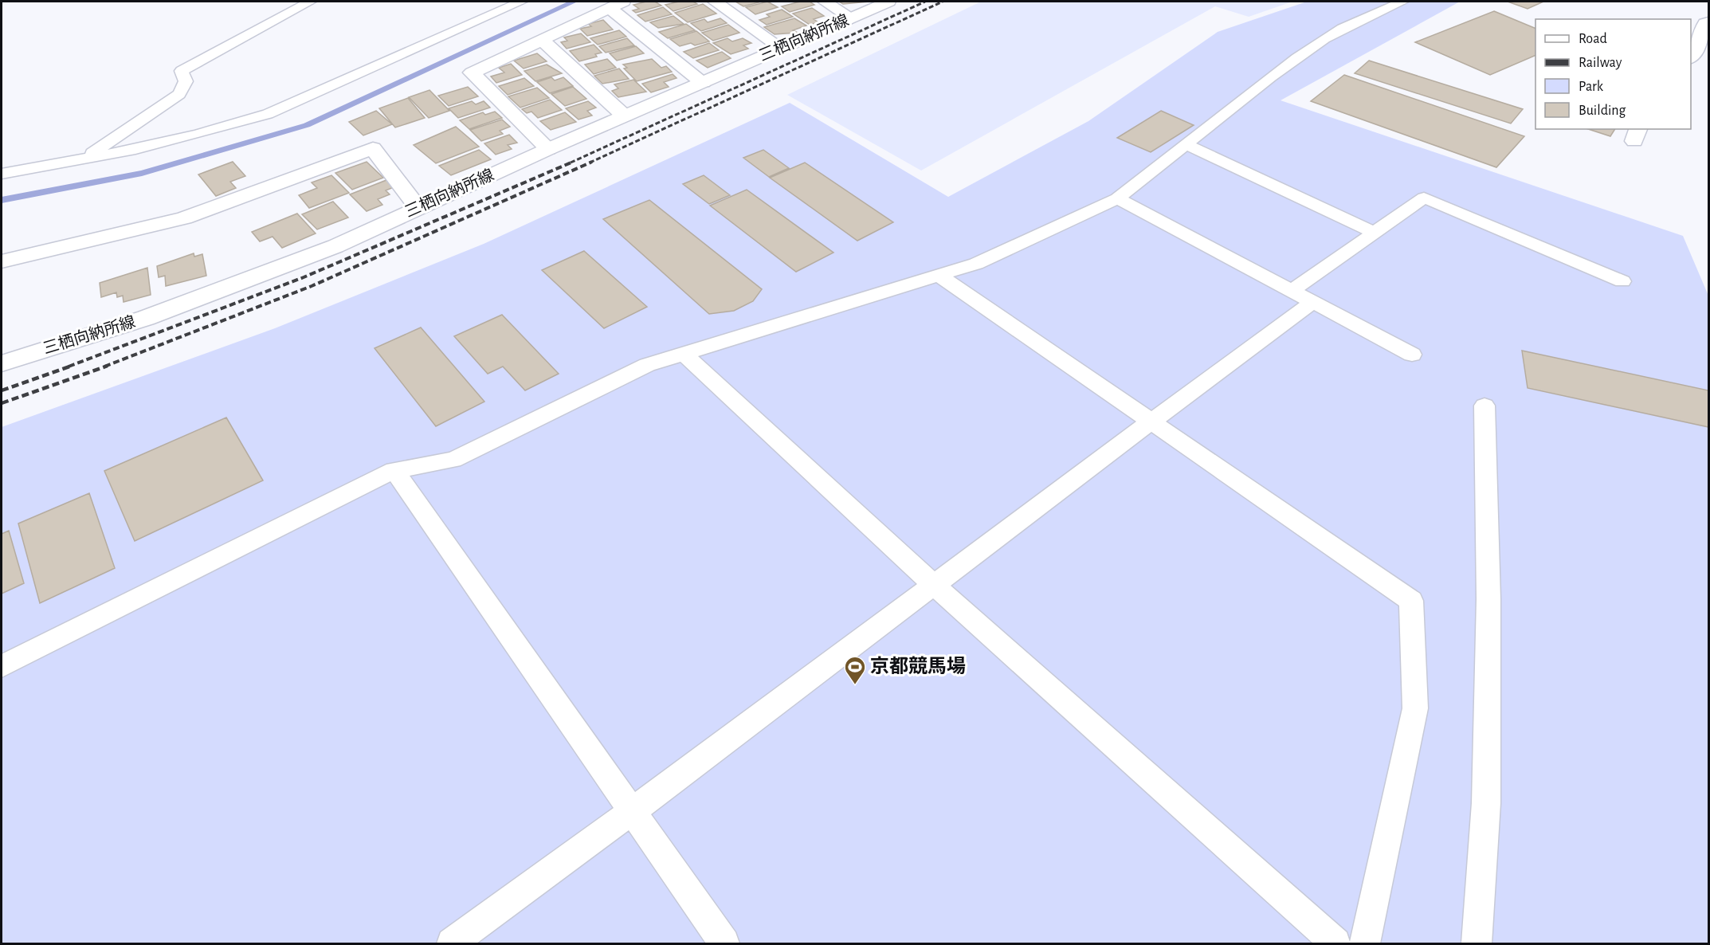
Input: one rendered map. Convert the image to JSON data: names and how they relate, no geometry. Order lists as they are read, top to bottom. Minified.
{"streets":{"street":["三栖向納所線"]},"places":{"sports":["京都競馬場"]},"legend":["Road","Railway","Park","Building"]}
